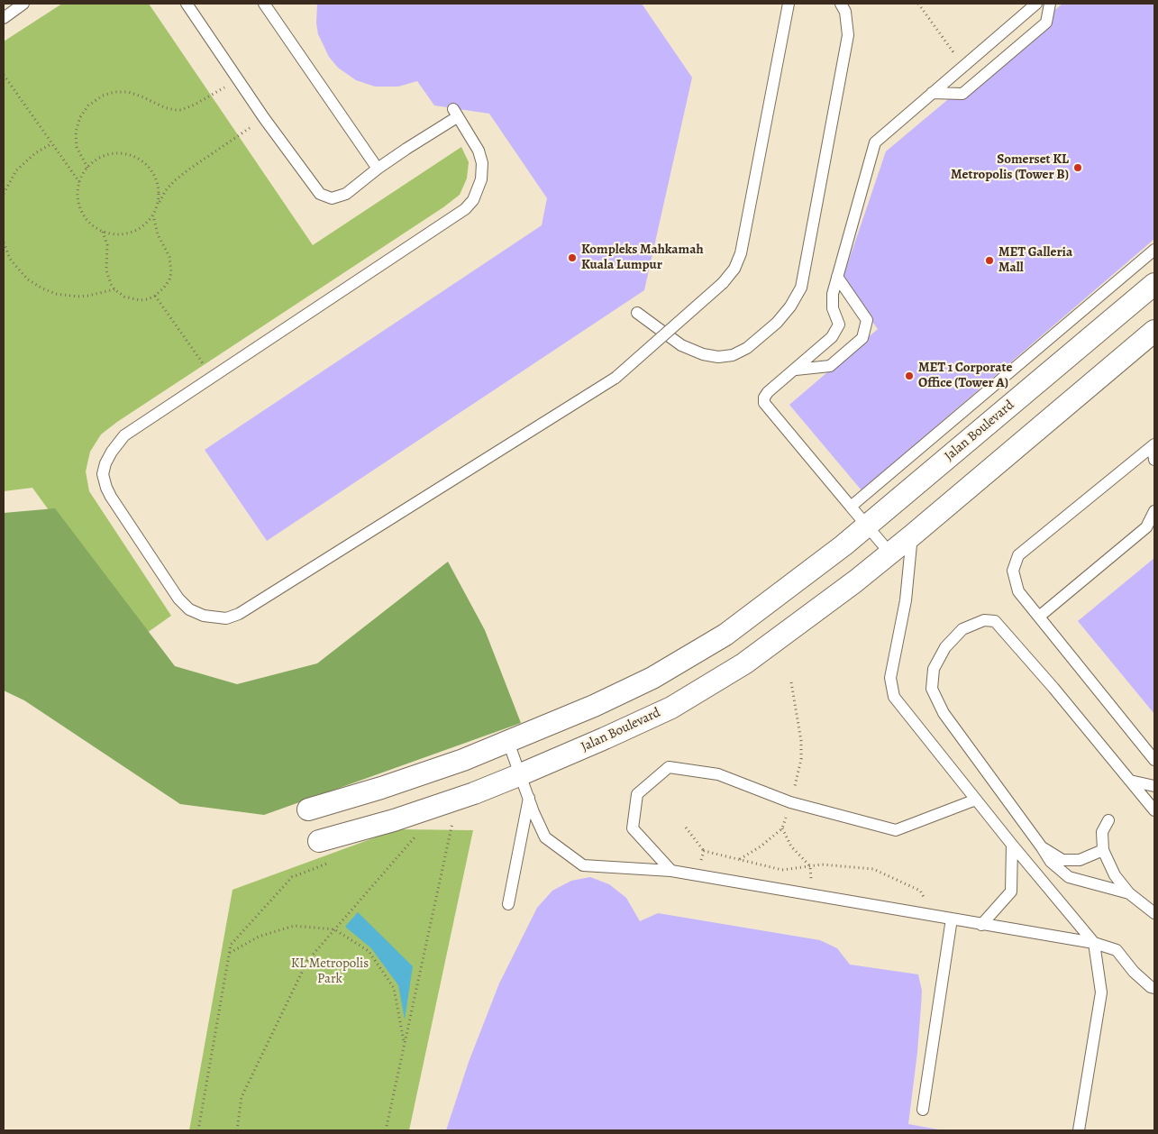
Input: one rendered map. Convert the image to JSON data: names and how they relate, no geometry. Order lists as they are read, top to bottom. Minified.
{"streets":{"street":["Jalan Boulevard"]},"parks":["KL Metropolis Park"],"places":["Somerset KL Metropolis (Tower B)","Kompleks Mahkamah Kuala Lumpur","MET Galleria Mall","MET 1 Corporate Office (Tower A)"]}
